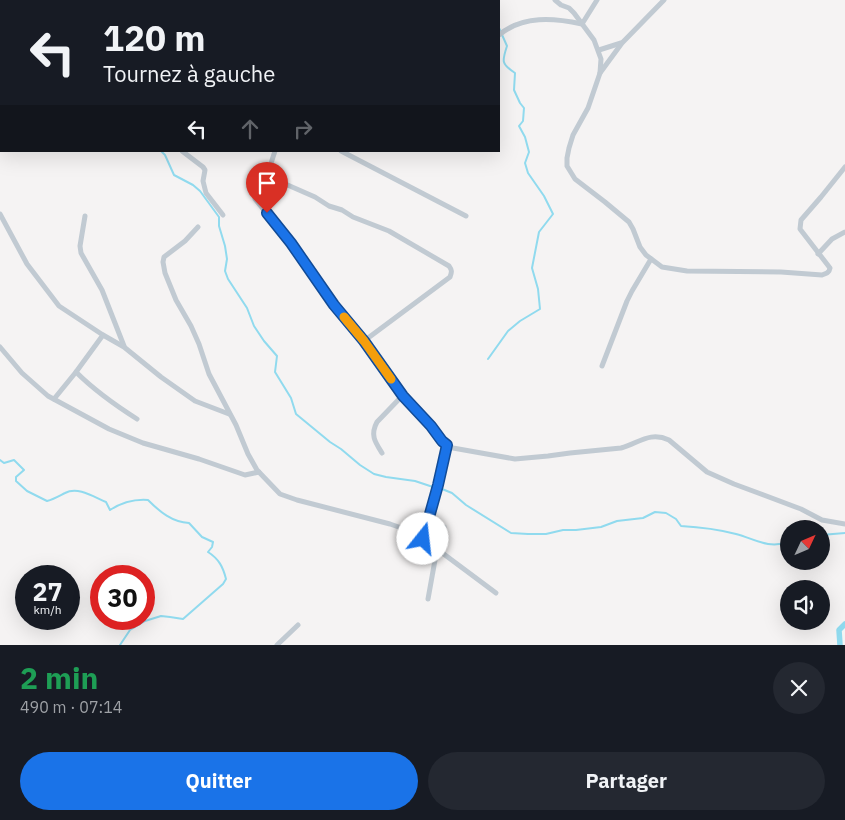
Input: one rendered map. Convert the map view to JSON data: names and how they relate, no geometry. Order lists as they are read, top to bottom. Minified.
{"north":"top right","page":{"turn":["120 m","Tournez à gauche"],"speed":"27 km/h","limit":"30","heading":["2 min","490 m · 07:14"],"buttons":["Quitter","Partager"]}}
